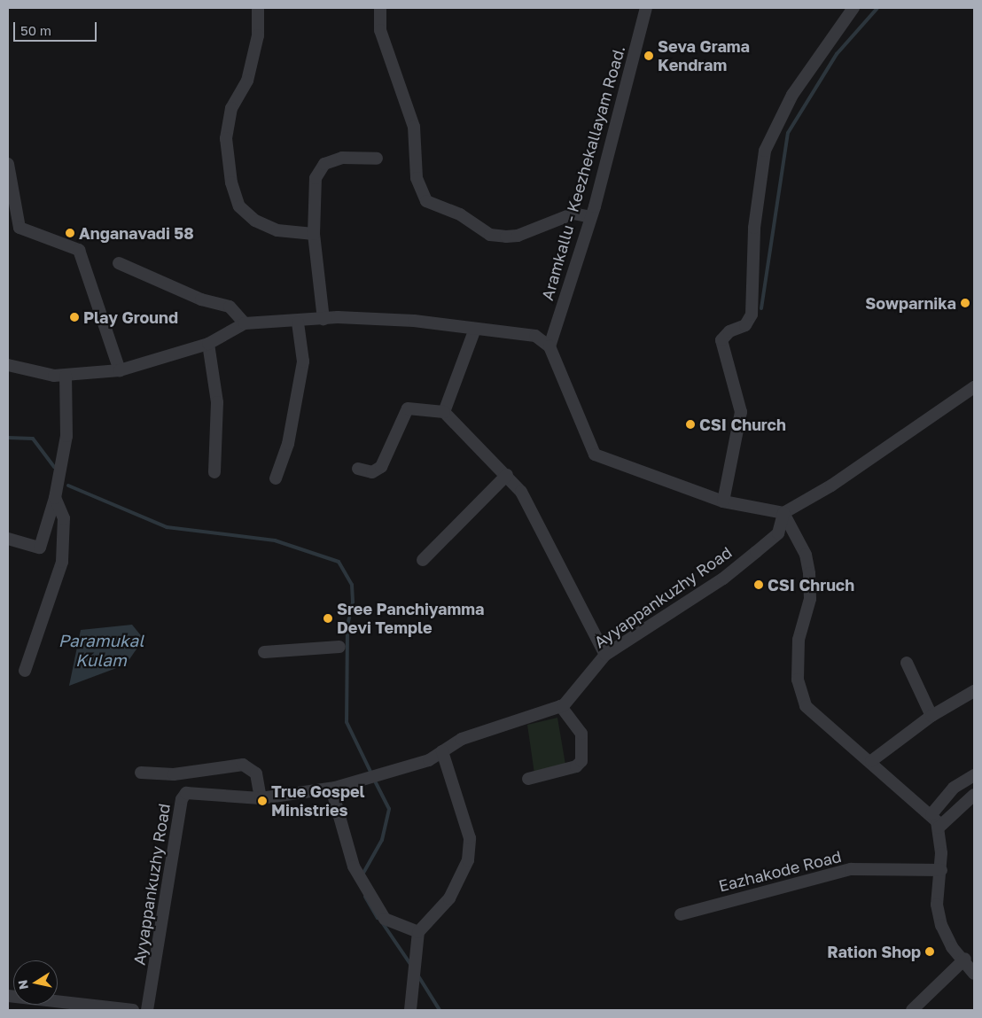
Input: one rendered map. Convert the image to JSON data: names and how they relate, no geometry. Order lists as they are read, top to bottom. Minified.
{"streets":{"street":["Aramkallu - Keezhekallayam Road.","Ayyappankuzhy Road","Eazhakode Road"]},"water":["Paramukal Kulam"],"places":["Seva Grama Kendram","Anganavadi 58","Sowparnika","Play Ground","CSI Church","CSI Chruch","Sree Panchiyamma Devi Temple","True Gospel Ministries","Ration Shop"],"scale_bar":"50 m","north":"left"}
